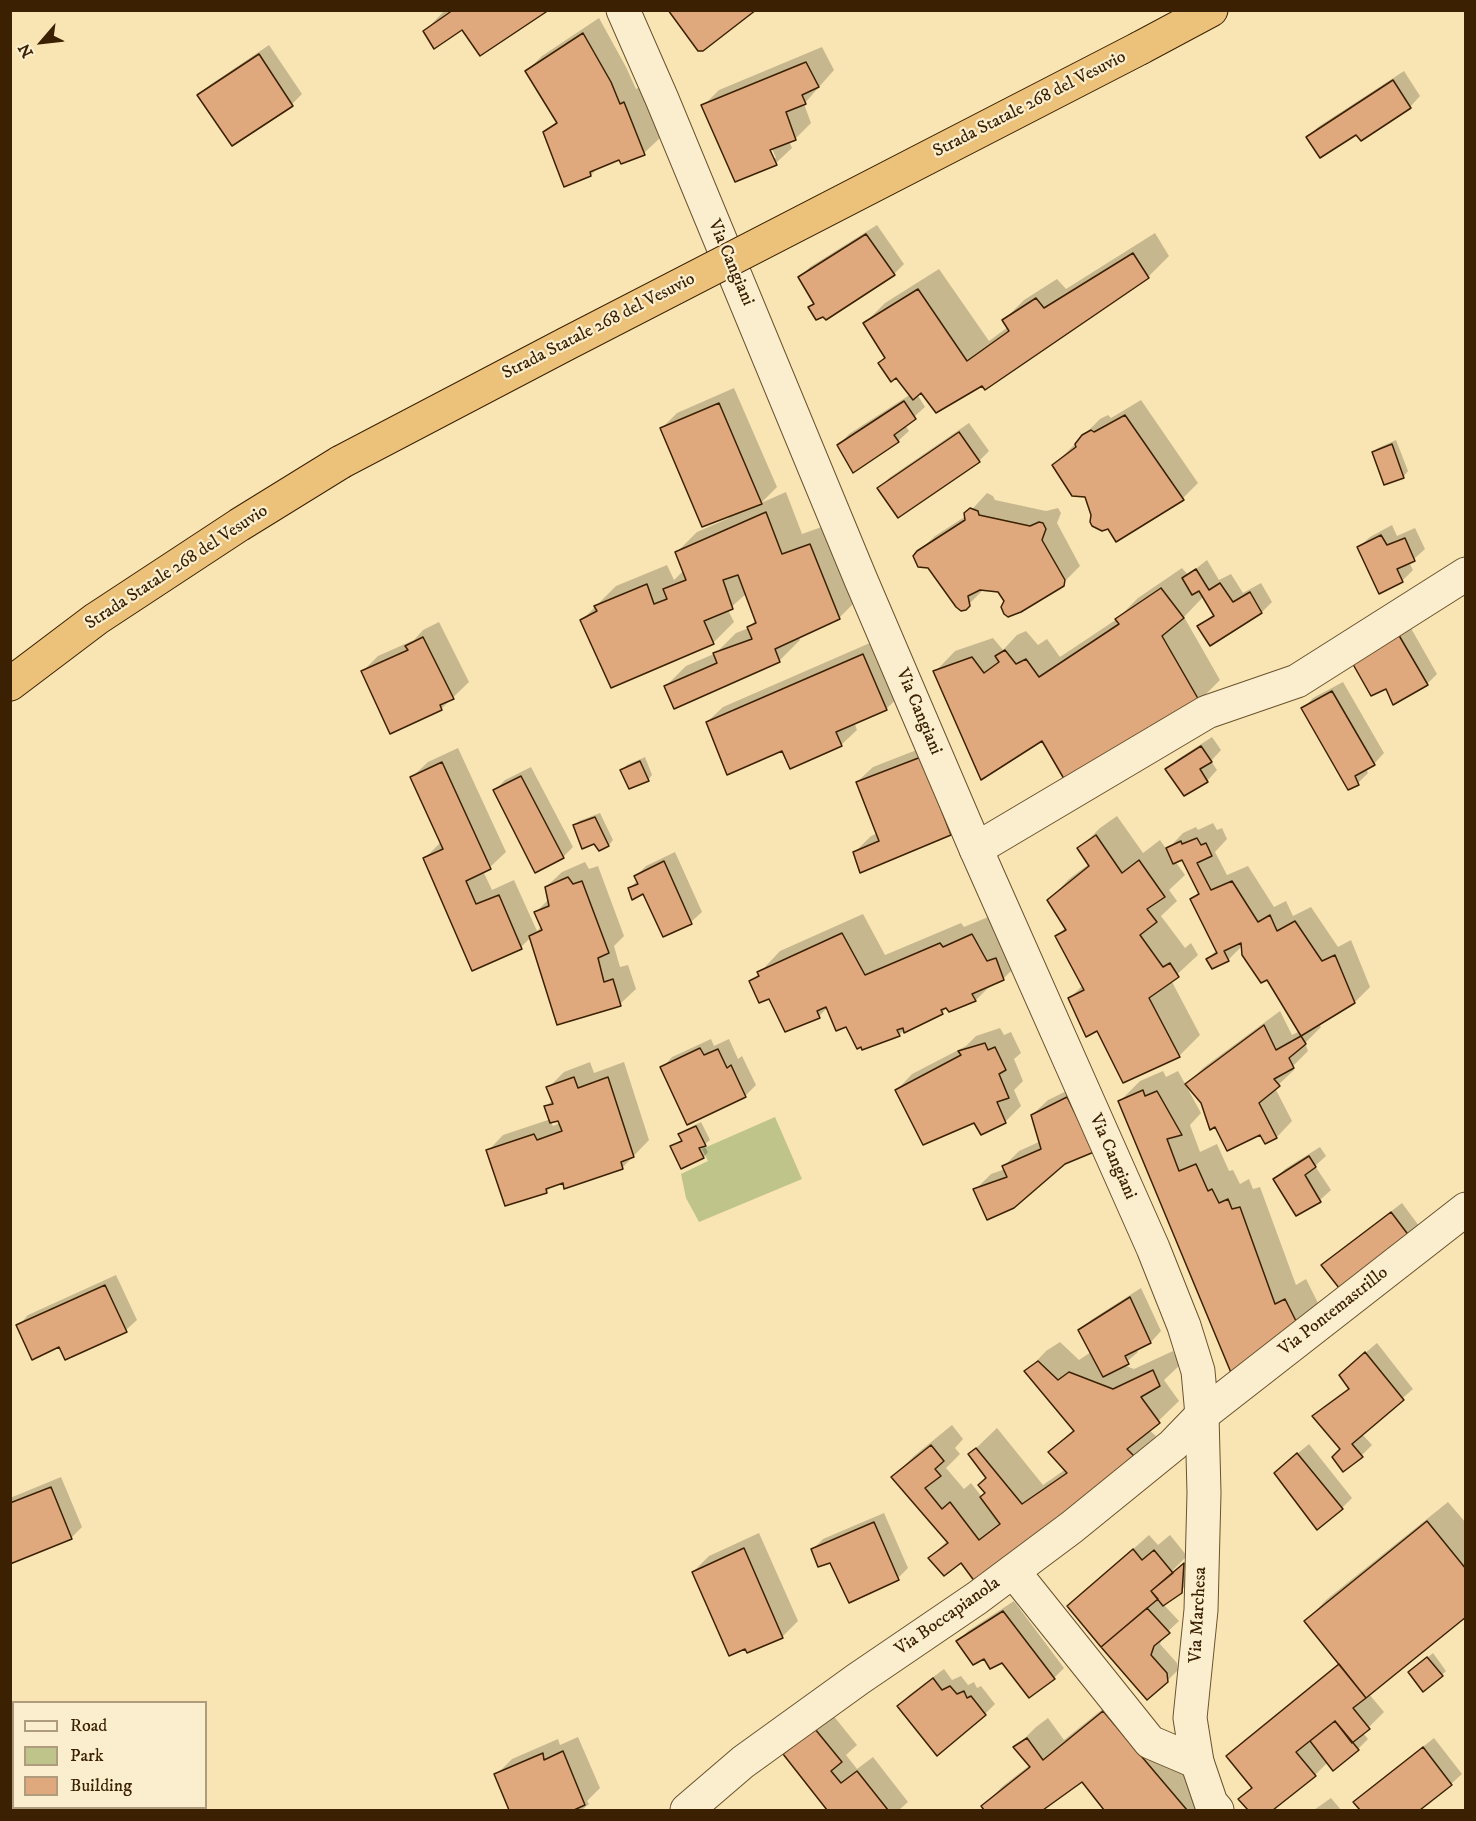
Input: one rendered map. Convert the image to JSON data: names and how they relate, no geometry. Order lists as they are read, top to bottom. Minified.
{"streets":{"highway":["Strada Statale 268 del Vesuvio"],"street":["Via Cangiani","Via Pontemastrillo","Via Marchesa","Via Boccapianola"]},"crossings":[["Via Cangiani","Via Pontemastrillo"],["Via Cangiani","Via Marchesa"],["Via Cangiani","Via Boccapianola"],["Via Pontemastrillo","Via Marchesa"],["Via Pontemastrillo","Via Boccapianola"],["Via Marchesa","Via Boccapianola"]],"legend":["Road","Park","Building"],"north":"bottom left"}
